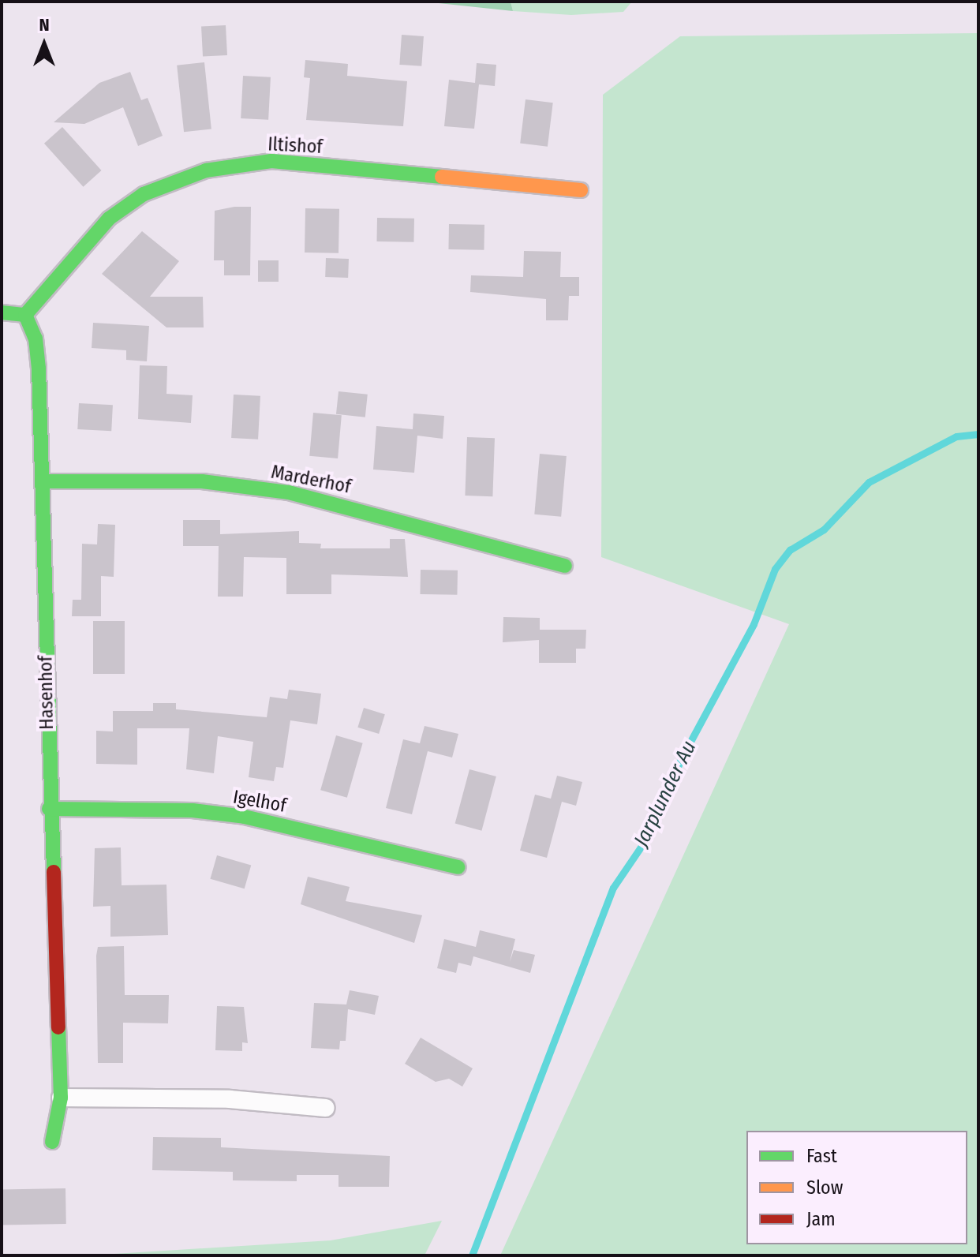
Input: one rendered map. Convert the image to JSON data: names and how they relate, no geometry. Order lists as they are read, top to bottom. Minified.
{"streets":{"street":["Iltishof","Marderhof","Hasenhof","Igelhof"]},"crossings":[["Iltishof","Hasenhof"],["Marderhof","Hasenhof"],["Hasenhof","Igelhof"]],"water":["Jarplunder Au"],"legend":["Fast","Slow","Jam"],"north":"top"}
